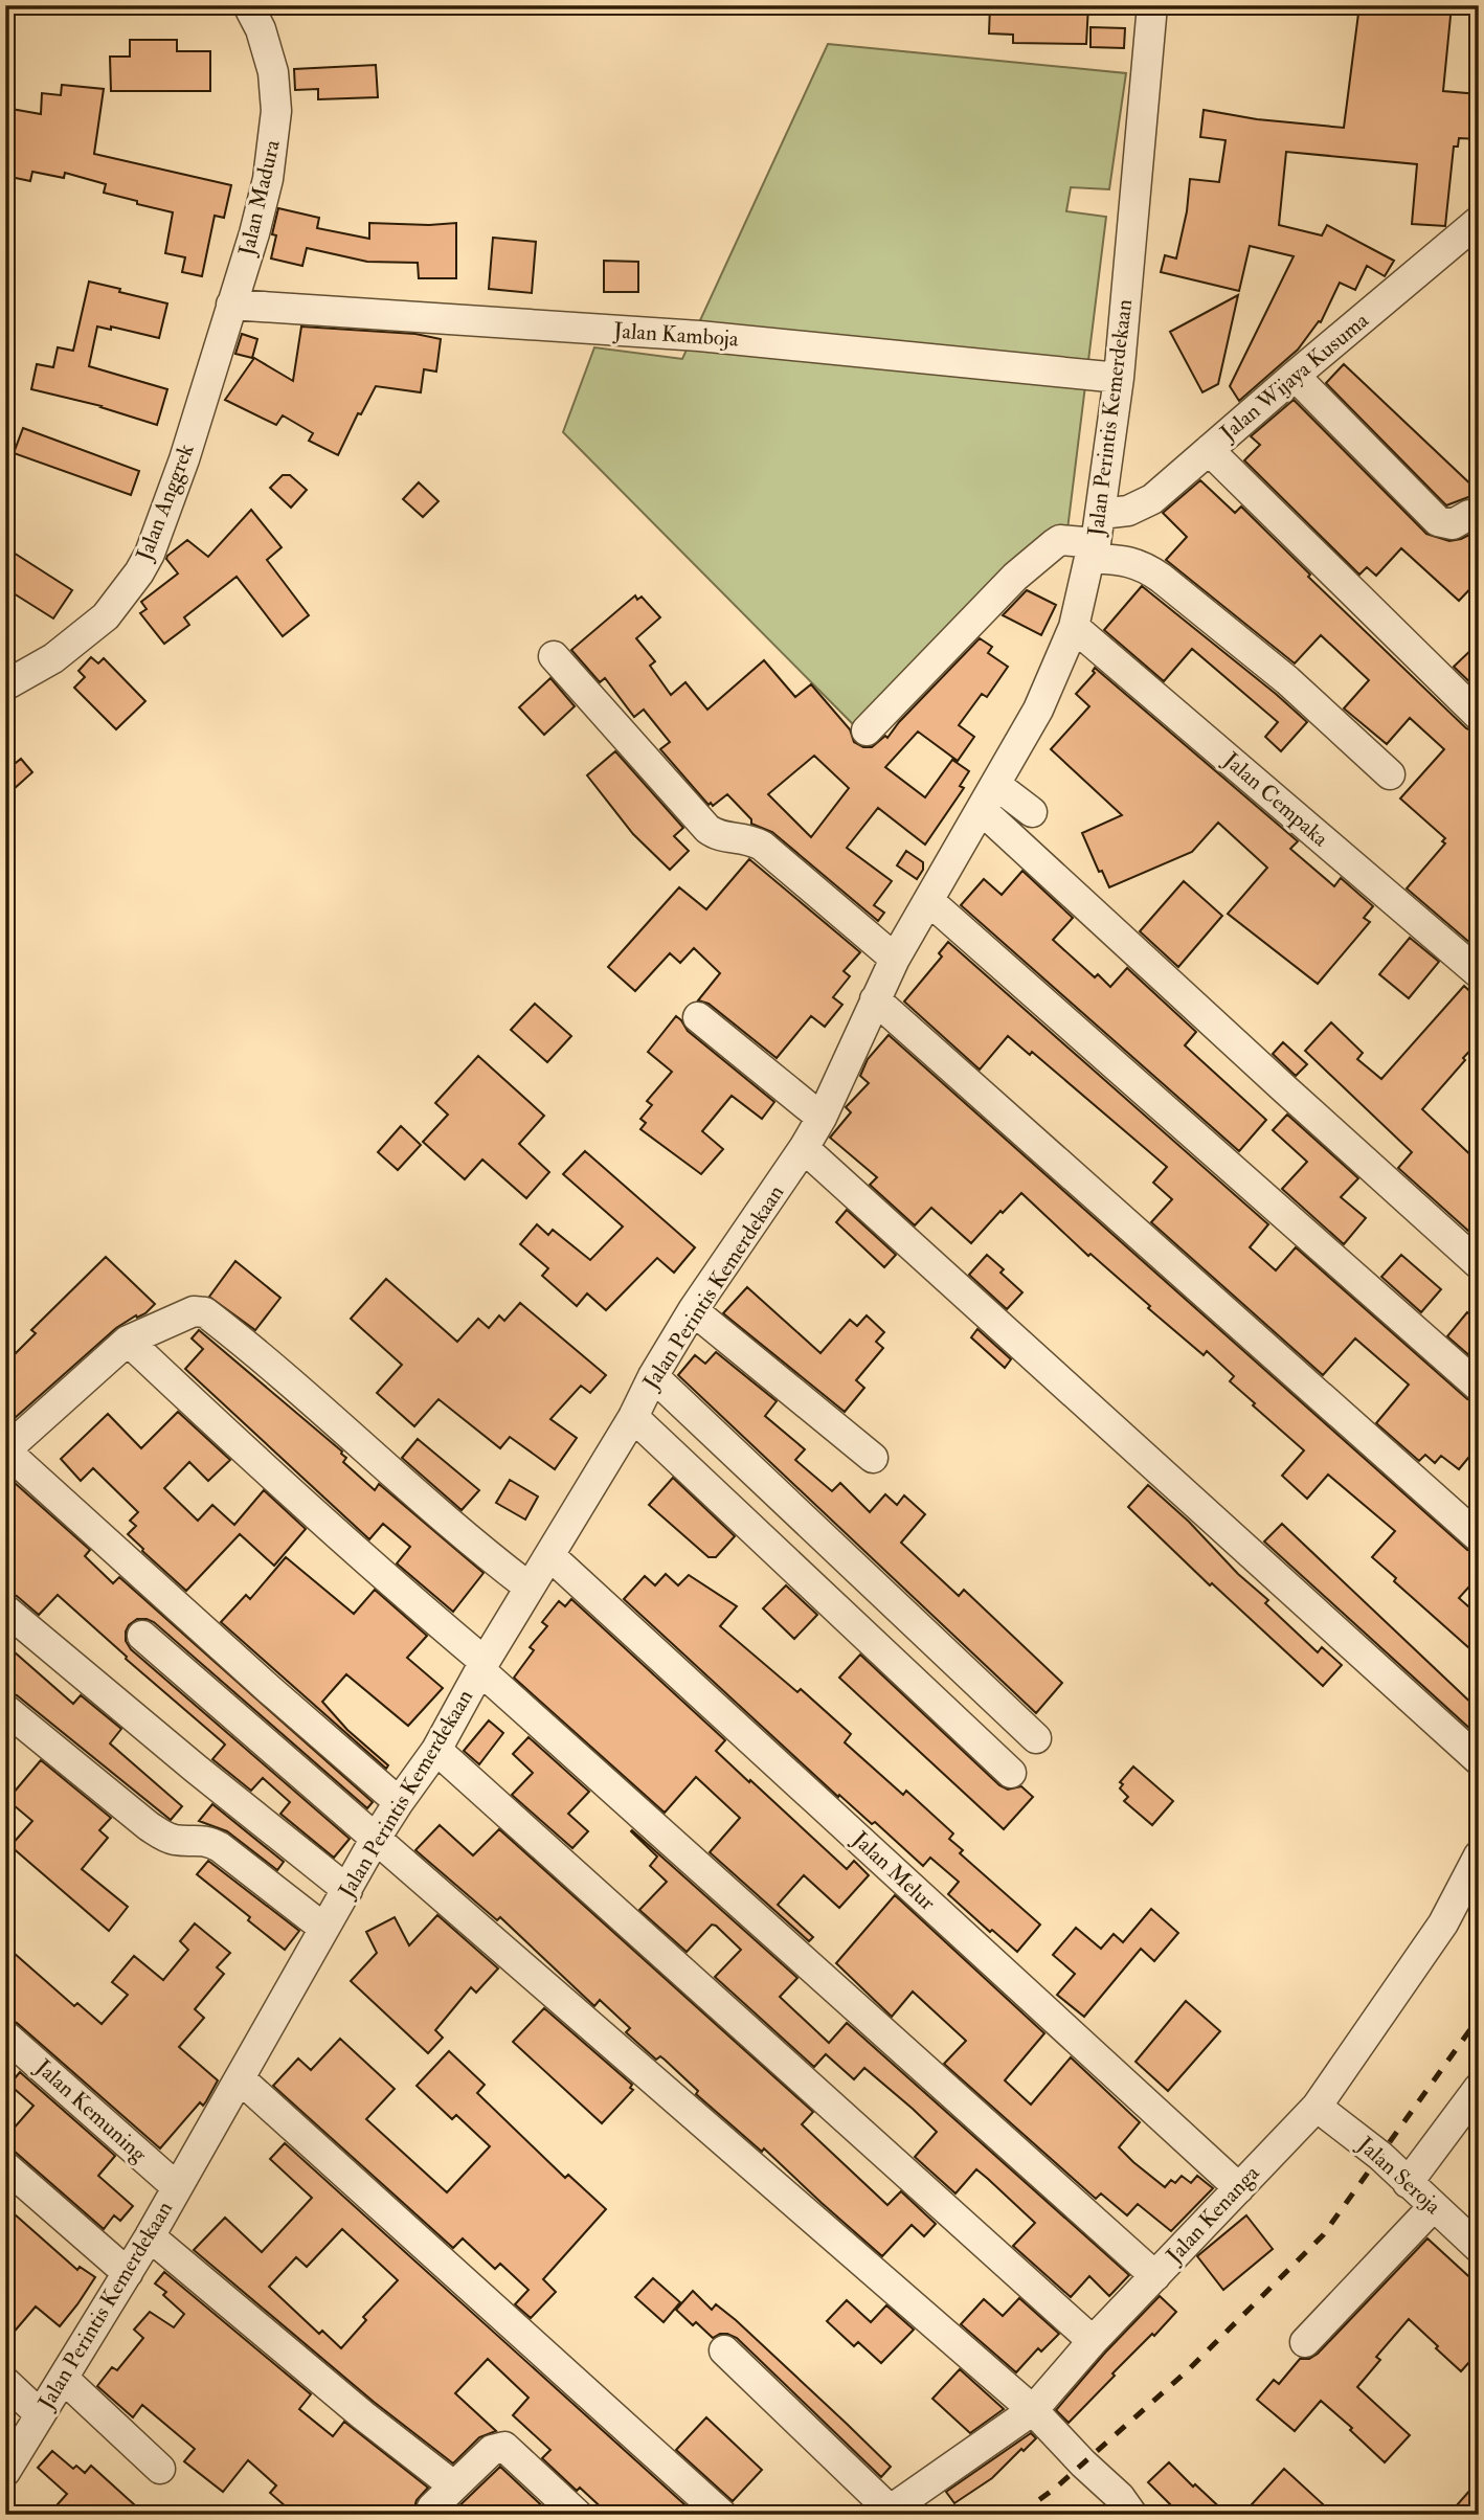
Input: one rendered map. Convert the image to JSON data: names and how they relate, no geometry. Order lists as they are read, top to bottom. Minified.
{"streets":{"street":["Jalan Madura","Jalan Kamboja","Jalan Wijaya Kusuma","Jalan Perintis Kemerdekaan","Jalan Anggrek","Jalan Cempaka","Jalan Melur","Jalan Kemuning","Jalan Seroja","Jalan Kenanga"]},"crossings":[["Jalan Madura","Jalan Kamboja"],["Jalan Madura","Jalan Anggrek"],["Jalan Kamboja","Jalan Perintis Kemerdekaan"],["Jalan Kamboja","Jalan Anggrek"],["Jalan Wijaya Kusuma","Jalan Perintis Kemerdekaan"],["Jalan Perintis Kemerdekaan","Jalan Cempaka"],["Jalan Perintis Kemerdekaan","Jalan Melur"],["Jalan Perintis Kemerdekaan","Jalan Kemuning"],["Jalan Melur","Jalan Kenanga"],["Jalan Seroja","Jalan Kenanga"]]}
